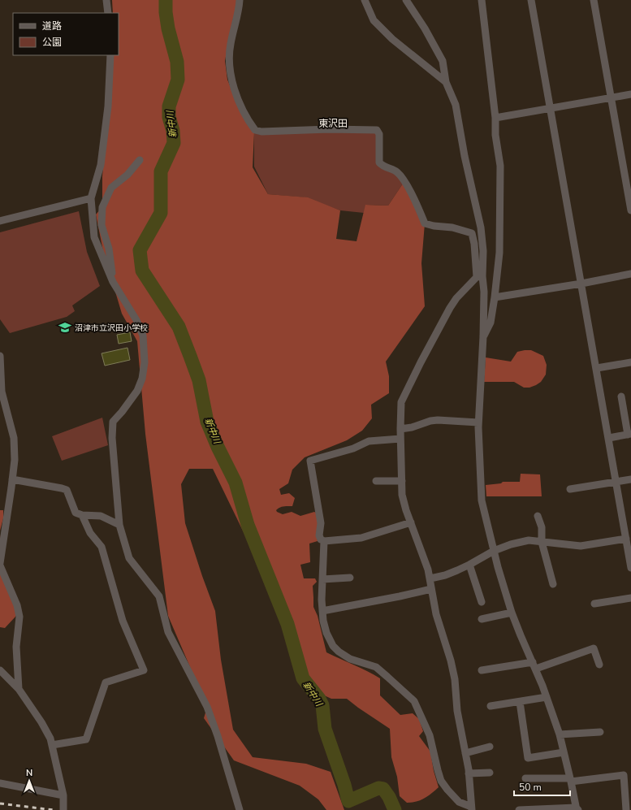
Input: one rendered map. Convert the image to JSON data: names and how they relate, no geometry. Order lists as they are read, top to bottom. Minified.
{"districts":["東沢田"],"water":["新中川"],"places":{"school or university":["沼津市立沢田小学校"]},"legend":["道路","公園"],"scale_bar":"50 m","north":"top"}
